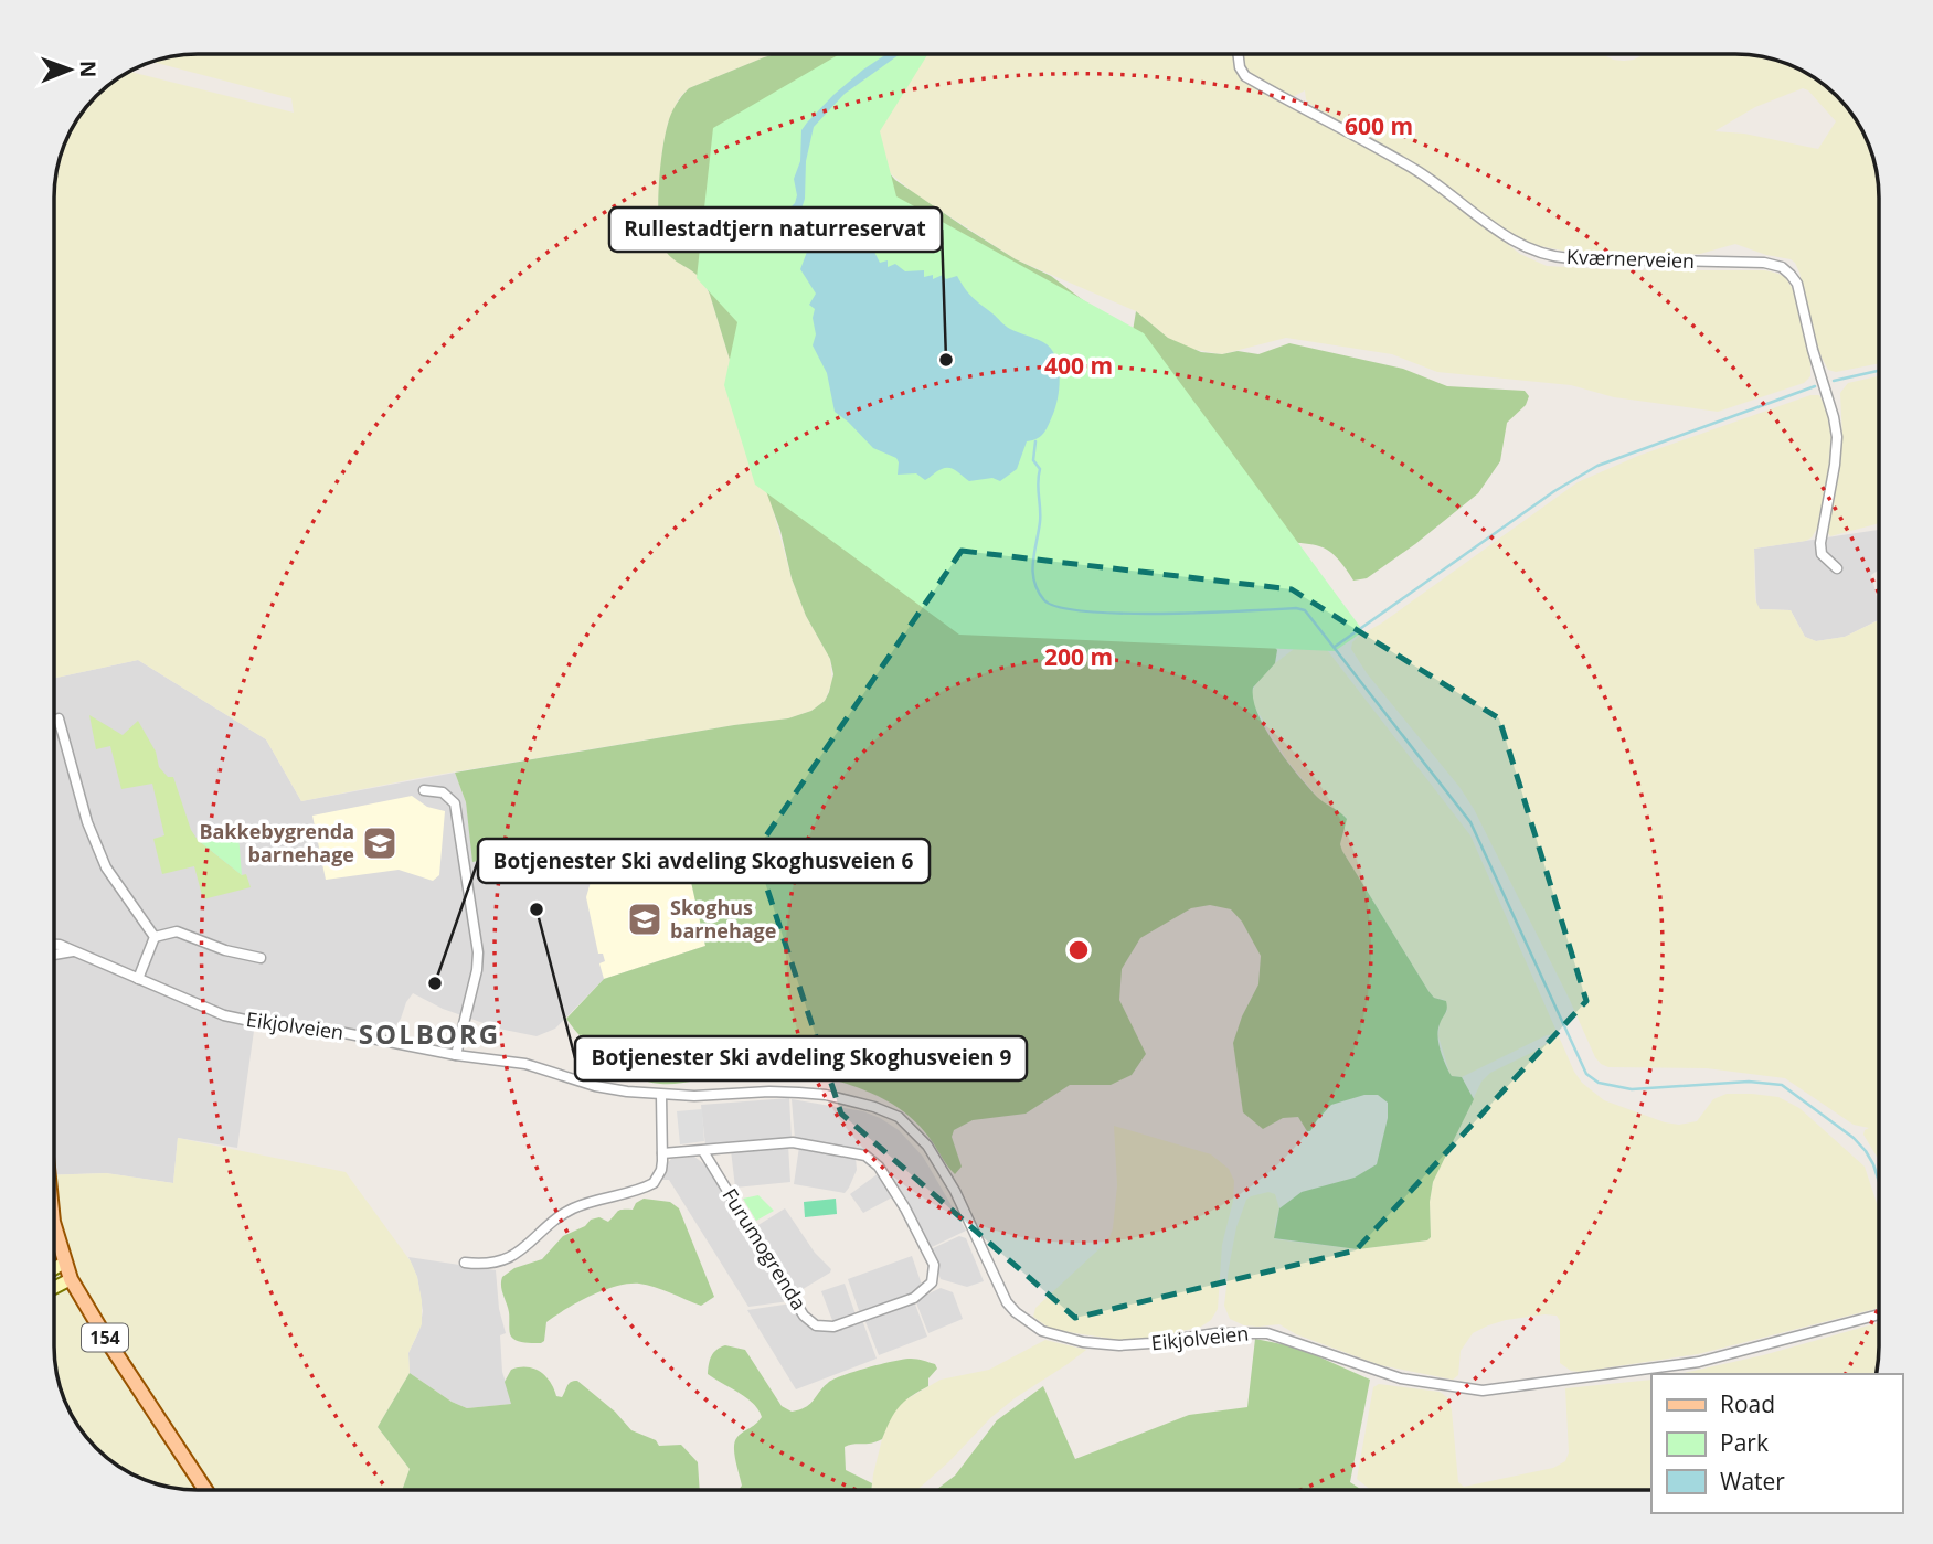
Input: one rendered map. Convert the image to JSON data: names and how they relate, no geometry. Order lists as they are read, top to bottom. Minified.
{"streets":{"main road":["154"],"street":["Kværnerveien","Eikjolveien","Furumogrenda"]},"districts":["SOLBORG"],"places":{"other":["Rullestadtjern naturreservat","Botjenester Ski avdeling Skoghusveien 9","Botjenester Ski avdeling Skoghusveien 6"],"school or university":["Bakkebygrenda barnehage","Skoghus barnehage"]},"legend":["Road","Park","Water"],"north":"right","rings":["600 m","400 m","200 m"]}
